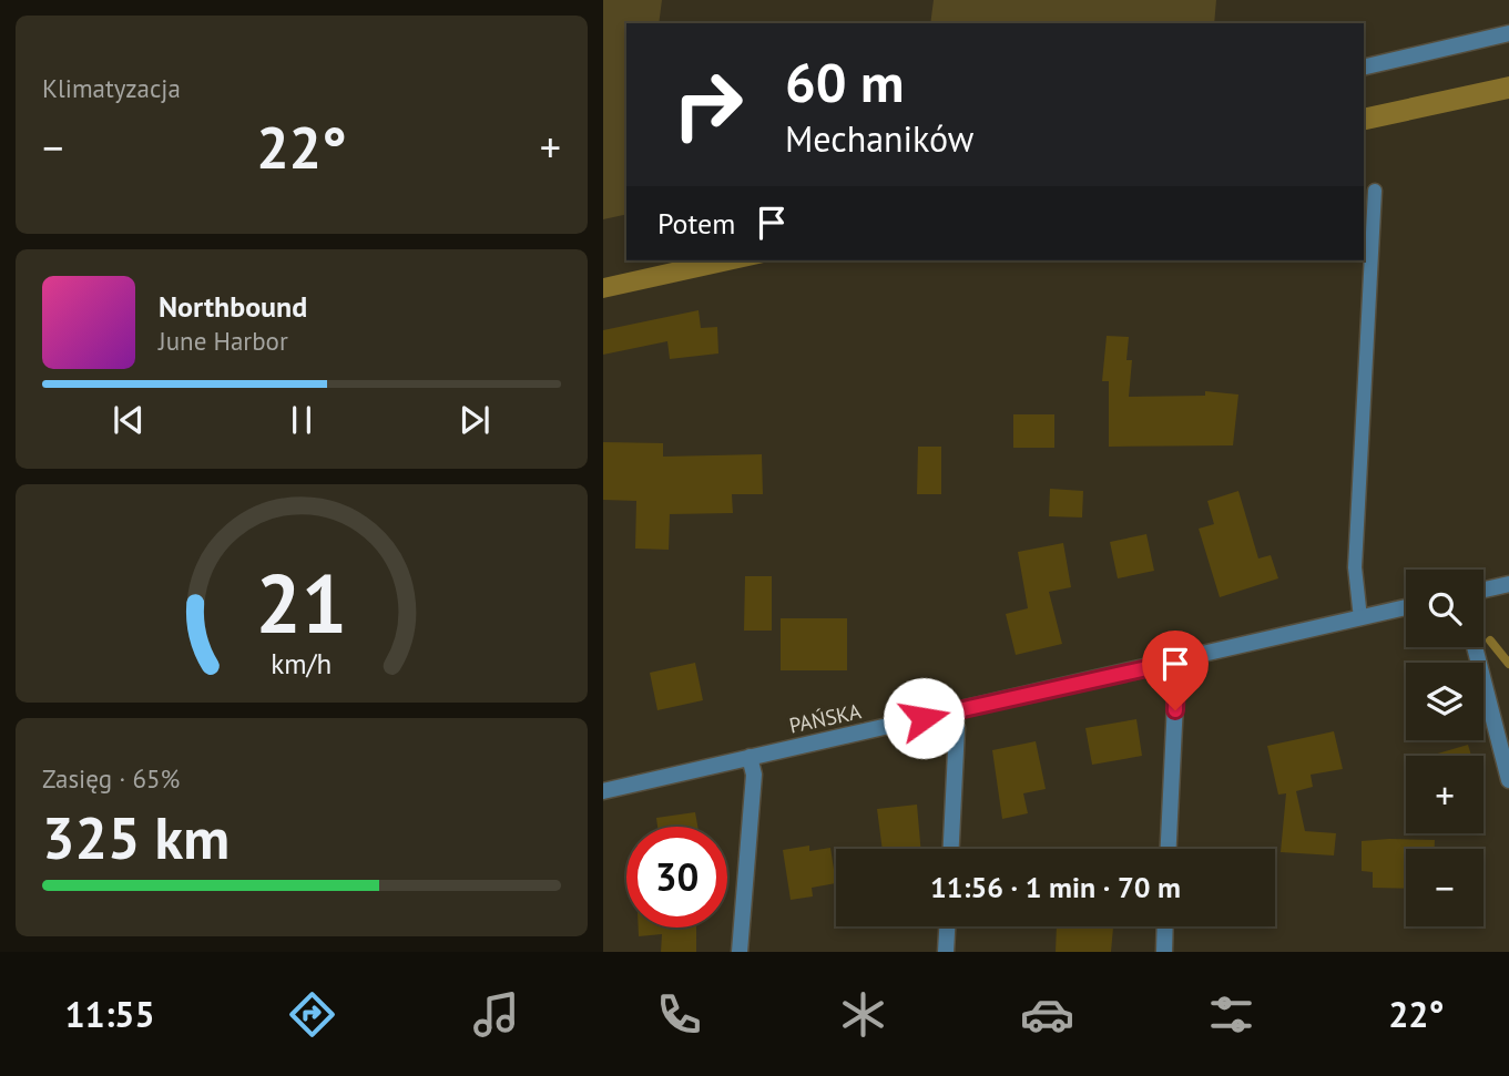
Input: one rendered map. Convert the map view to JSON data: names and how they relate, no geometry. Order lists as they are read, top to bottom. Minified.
{"streets":{"street":["PAŃSKA"]},"page":{"tile":["Klimatyzacja",["Zasięg · 65%","325 km"]],"turn":["60 m","Mechaników"],"heat":["−","22°","+"],"then":"Potem","song":["Northbound","June Harbor"],"map_buttons":["+","−"],"limit":"30","trip":"11:56 · 1 min · 70 m","tabs":["11:55","22°"],"gauge":["21","km/h"]}}
